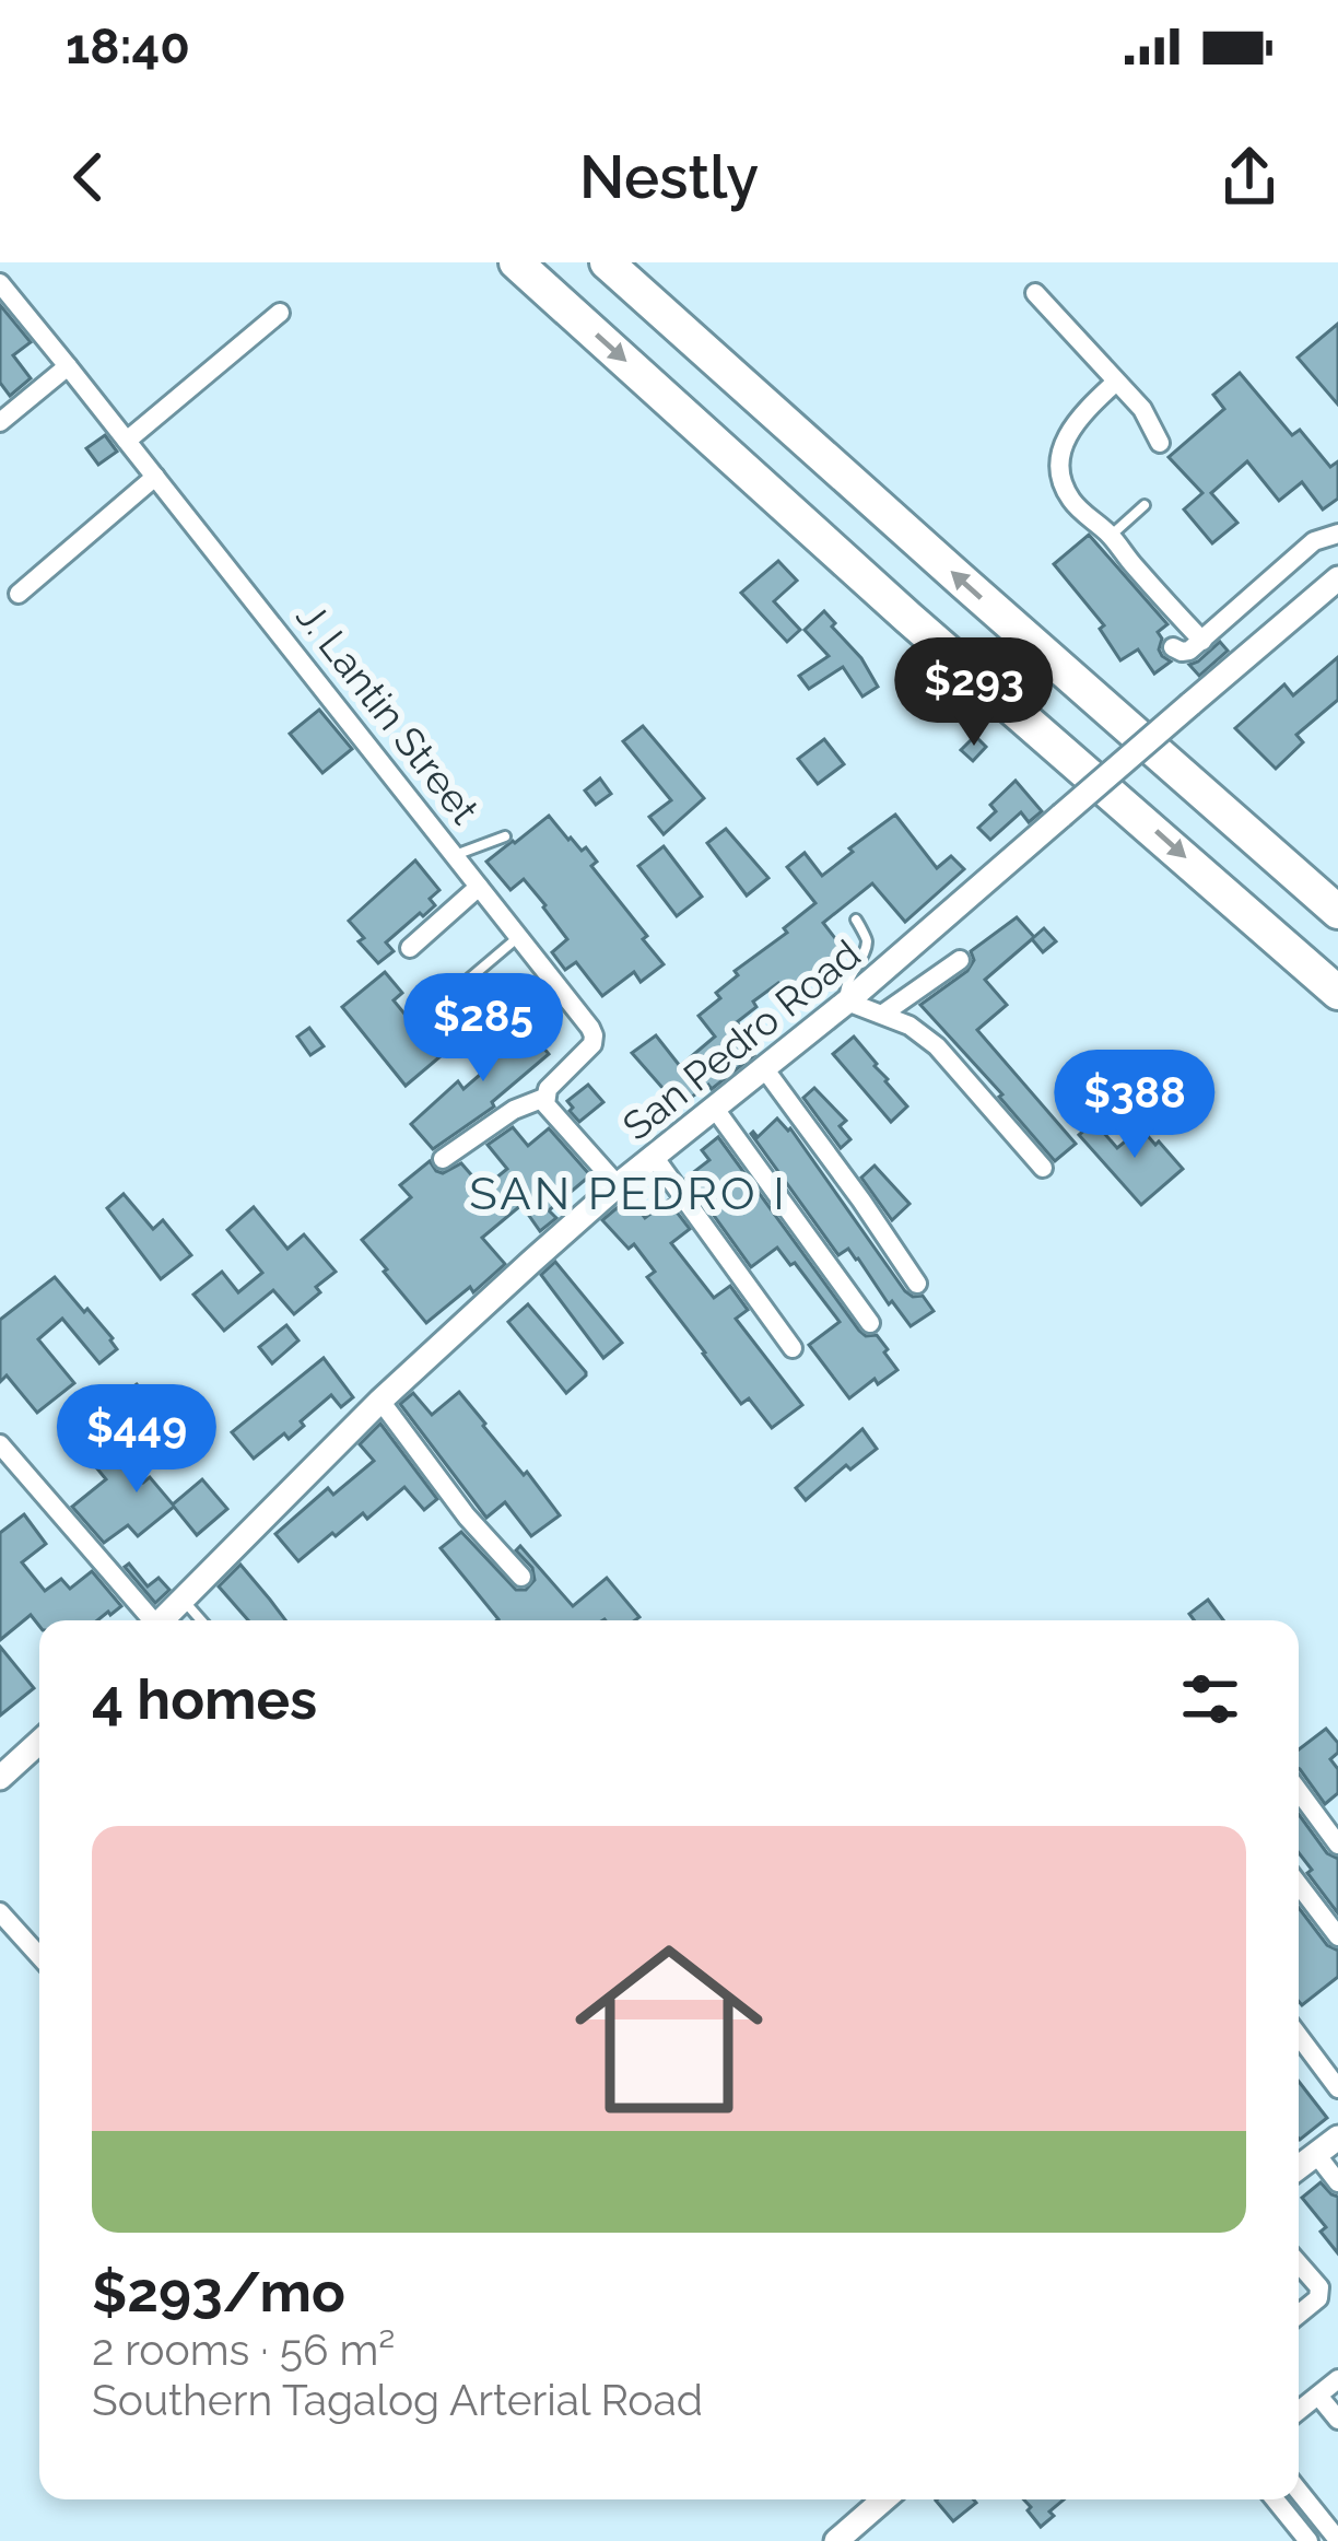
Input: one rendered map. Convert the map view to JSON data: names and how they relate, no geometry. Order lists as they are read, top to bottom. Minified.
{"streets":{"street":["J. Lantin Street","San Pedro Road"]},"districts":["SAN PEDRO I"],"page":{"status":"18:40","header":"Nestly","price":["$293","$285","$388","$449"],"heading":"4 homes","list":[{"name":"$293/mo","note":"2 rooms · 56 m² · Southern Tagalog Arterial Road"}]}}
